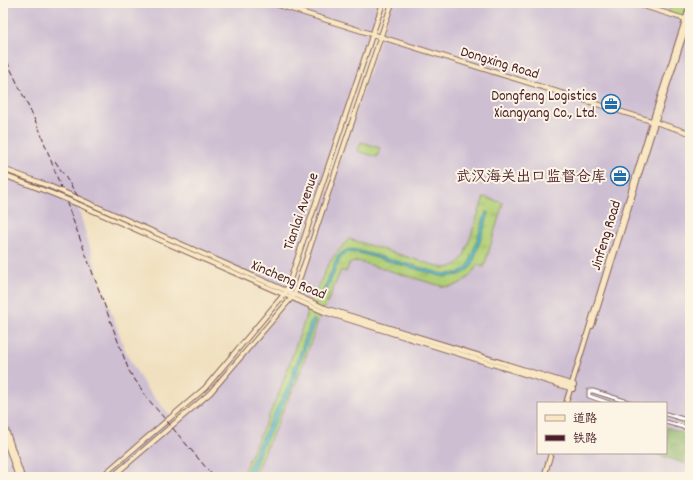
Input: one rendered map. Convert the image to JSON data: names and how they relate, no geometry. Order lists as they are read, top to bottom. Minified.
{"streets":{"main road":["Dongxing Road","Tianlai Avenue","Jinfeng Road","Xincheng Road"]},"crossings":[["Dongxing Road","Tianlai Avenue"],["Dongxing Road","Jinfeng Road"],["Tianlai Avenue","Xincheng Road"],["Jinfeng Road","Xincheng Road"]],"places":{"office":["Dongfeng Logistics Xiangyang Co., Ltd.","武汉海关出口监督仓库"]},"legend":["道路","铁路"]}
